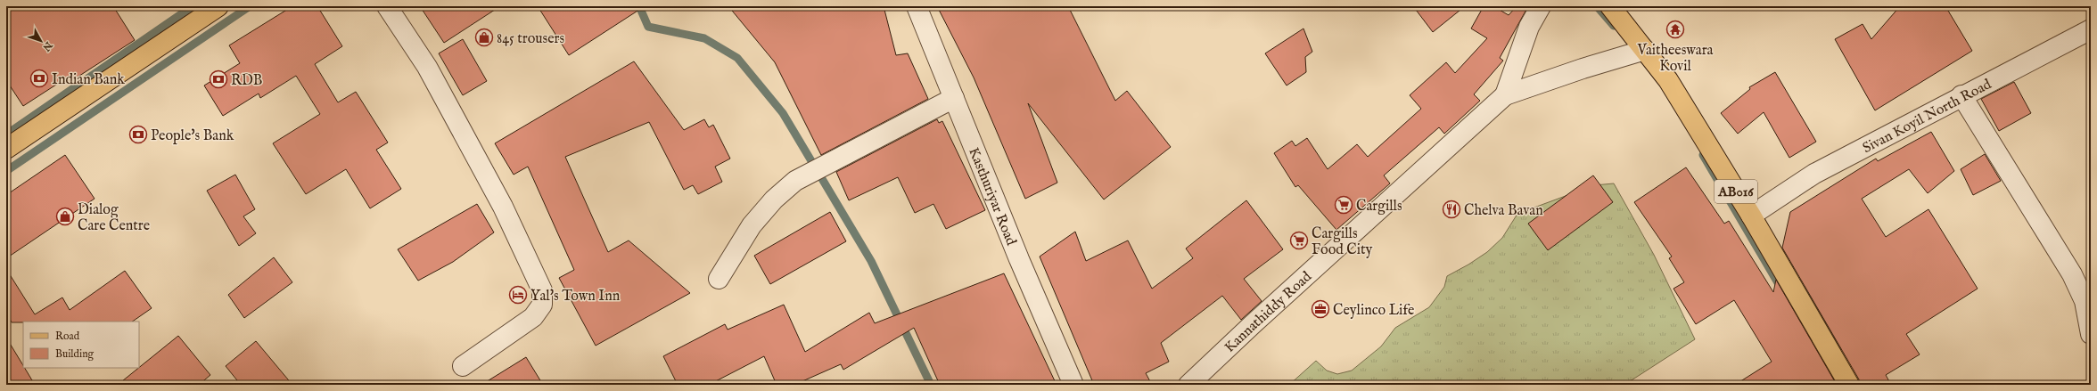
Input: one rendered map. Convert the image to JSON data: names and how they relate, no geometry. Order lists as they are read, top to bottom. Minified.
{"streets":{"main road":["AB016"],"street":["Sivan Koyil North Road","Kasthuriyar Road","Kannathiddy Road"]},"crossings":[["Sivan Koyil North Road","AB016"]],"places":{"temple":["Vaitheeswara Kovil"],"shop":["845 trousers","Dialog Care Centre"],"bank":["Indian Bank","RDB","People's Bank"],"supermarket":["Cargills","Cargills Food City"],"restaurant":["Chelva Bavan"],"hotel":["Yal's Town Inn"],"office":["Ceylinco Life"]},"legend":["Road","Building"],"north":"bottom right"}
